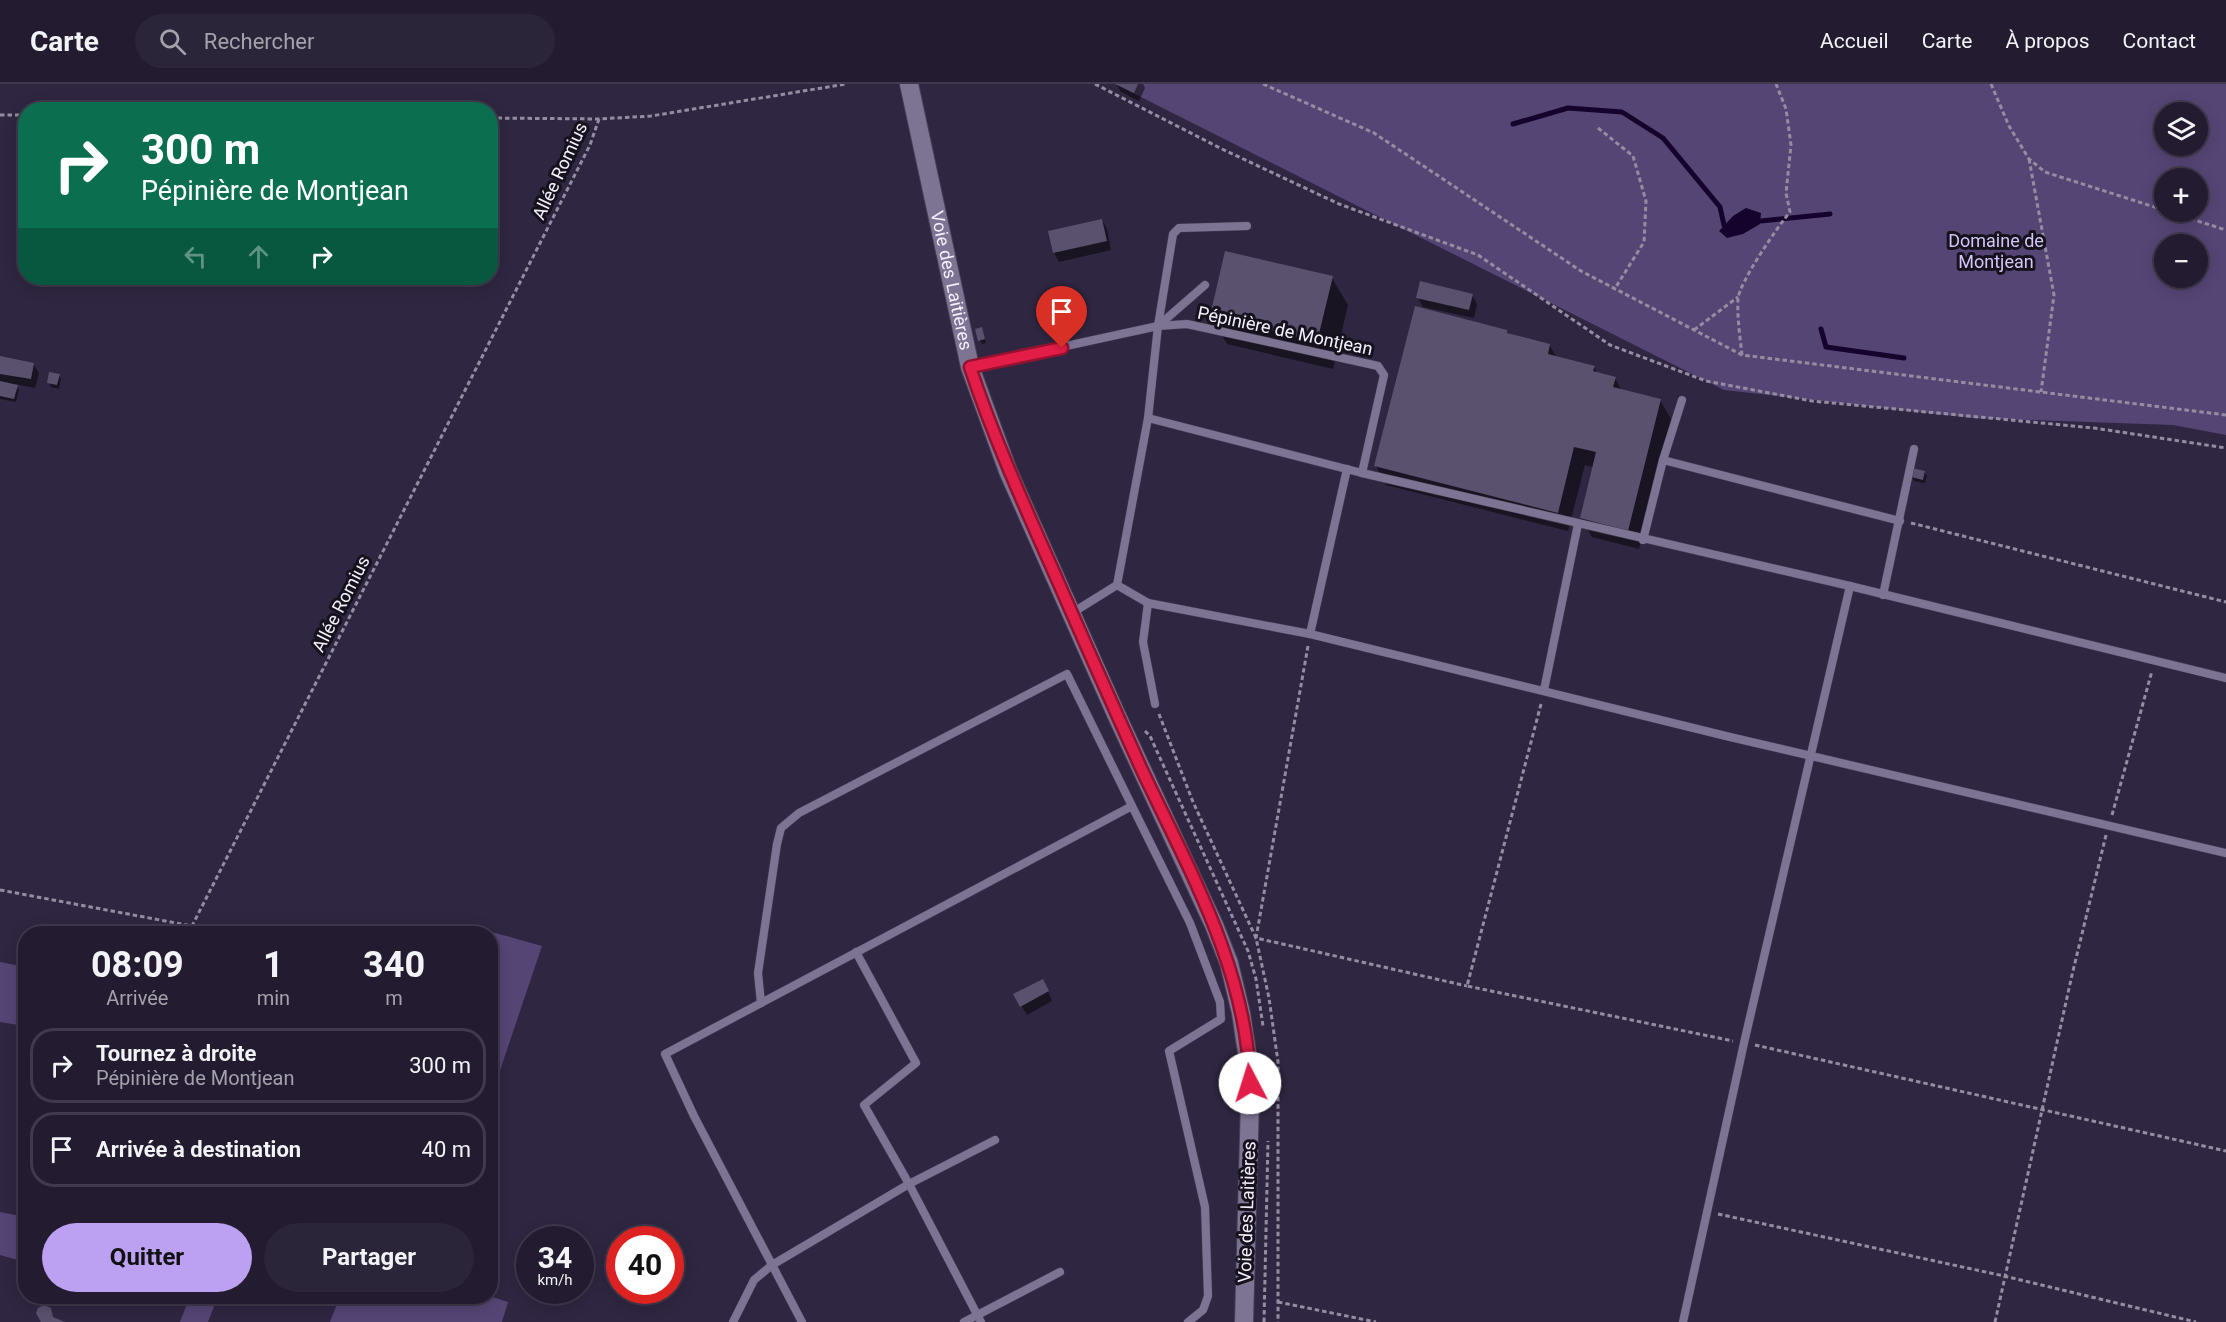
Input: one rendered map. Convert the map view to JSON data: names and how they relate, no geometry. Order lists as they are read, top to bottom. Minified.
{"streets":{"street":["Voie des Laitières"],"lane":["Pépinière de Montjean"],"path":["Allée Romius"]},"crossings":[["Voie des Laitières","Pépinière de Montjean"]],"parks":["Domaine de Montjean"],"page":{"header":"Carte","search":"Rechercher","nav":["Accueil","Carte","À propos","Contact"],"map_buttons":["+","−"],"turn":["300 m","Pépinière de Montjean"],"eta":["08:09","Arrivée","1","min","340","m"],"list":[{"name":"Tournez à droite","note":"Pépinière de Montjean","value":"300 m"},{"name":"Arrivée à destination","value":"40 m"}],"buttons":["Quitter","Partager"],"speed":"34 km/h","limit":"40"}}
